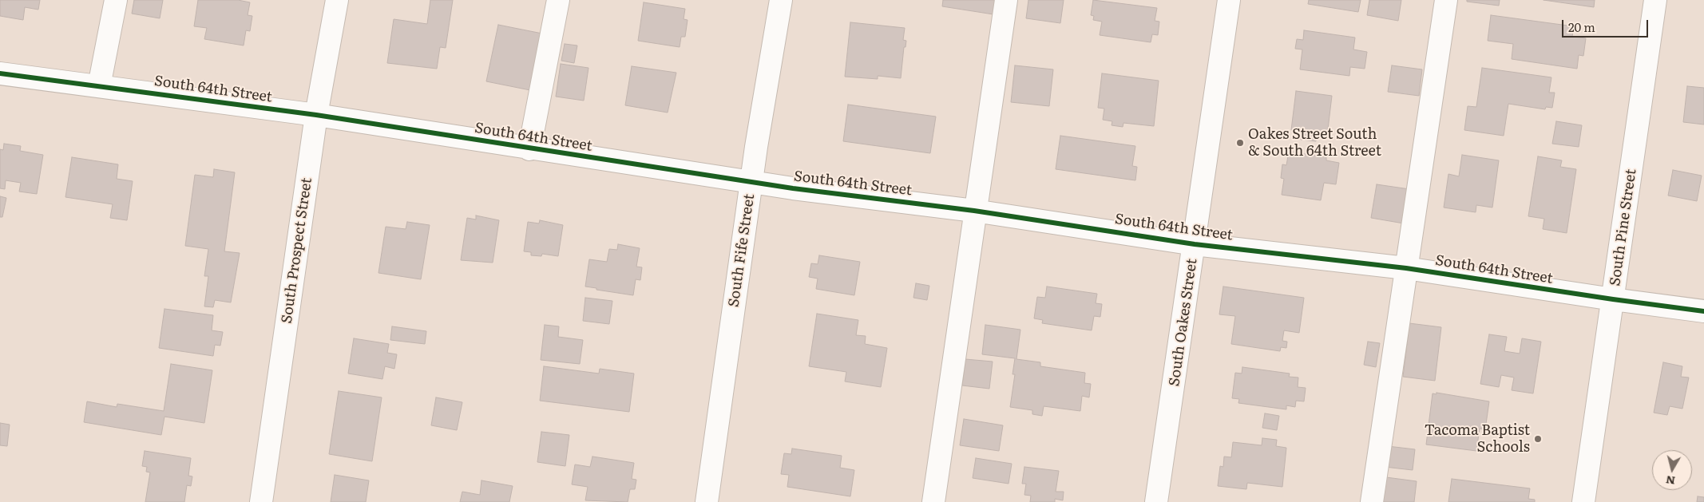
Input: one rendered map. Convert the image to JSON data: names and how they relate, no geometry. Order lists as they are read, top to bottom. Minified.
{"streets":{"street":["South 64th Street","South Pine Street","South Prospect Street","South Fife Street","South Oakes Street"]},"crossings":[["South 64th Street","South Pine Street"],["South 64th Street","South Prospect Street"],["South 64th Street","South Fife Street"],["South 64th Street","South Oakes Street"]],"places":["Oakes Street South & South 64th Street","Tacoma Baptist Schools"],"scale_bar":"20 m","north":"bottom"}
